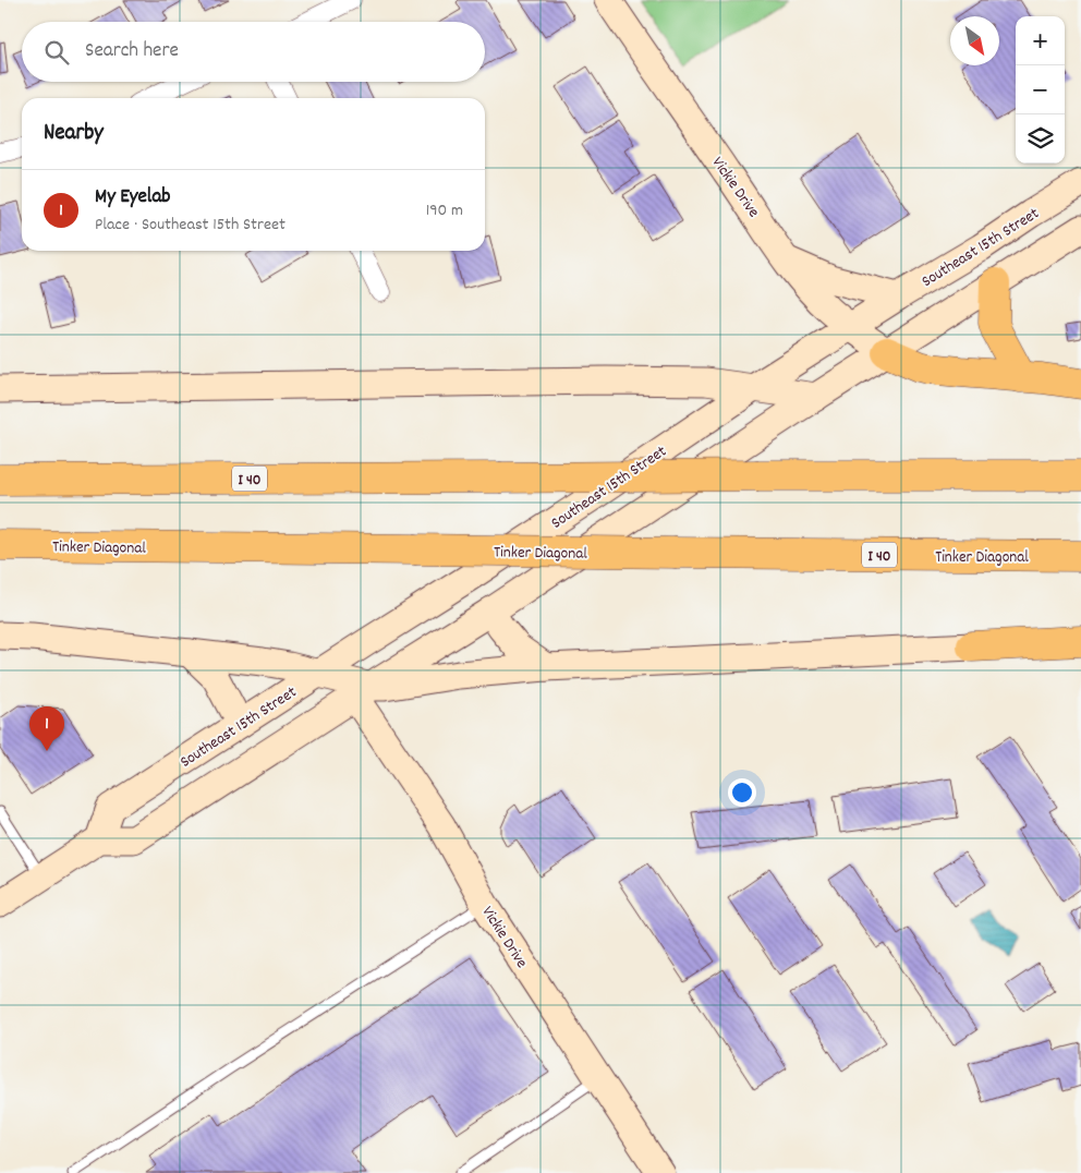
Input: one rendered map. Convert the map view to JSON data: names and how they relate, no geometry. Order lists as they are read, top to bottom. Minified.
{"streets":{"highway":["I 40","Tinker Diagonal"],"street":["Vickie Drive","Southeast 15th Street"]},"crossings":[["Vickie Drive","Southeast 15th Street"]],"north":"bottom right","page":{"map_buttons":["+","−"],"search":"Search here","heading":"Nearby","list":[{"mark":"1","name":"My Eyelab","note":"Place · Southeast 15th Street","value":"190 m"}],"pins":"1"}}
